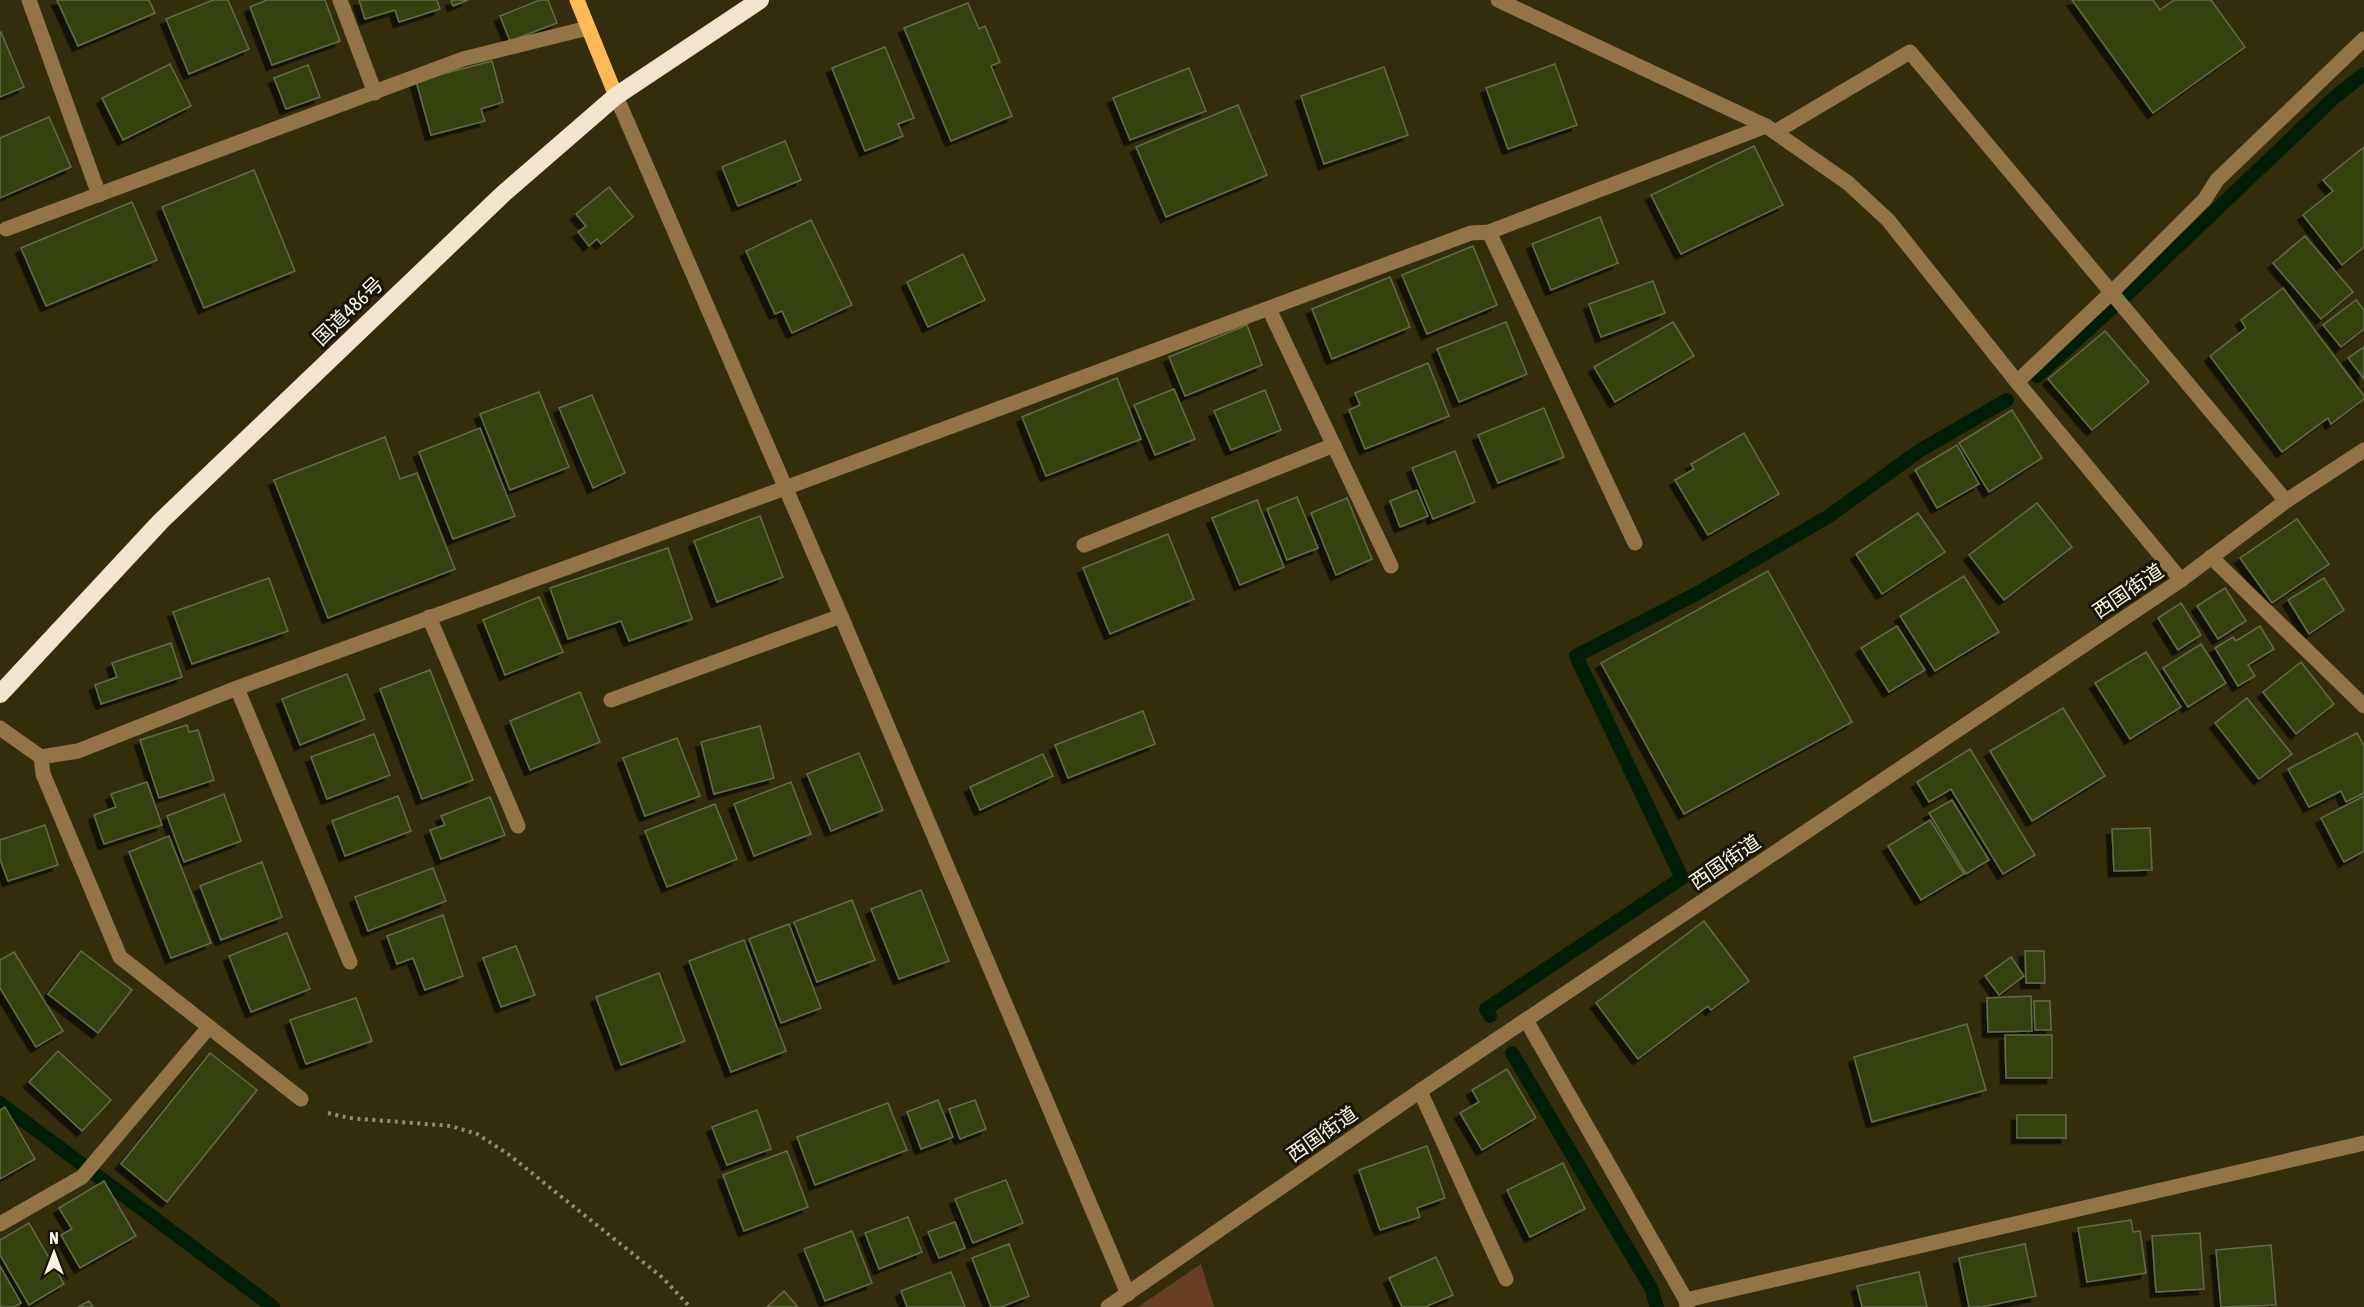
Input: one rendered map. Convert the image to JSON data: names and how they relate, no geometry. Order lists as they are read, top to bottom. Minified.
{"streets":{"highway":["国道486号"],"street":["西国街道"]},"north":"top"}
